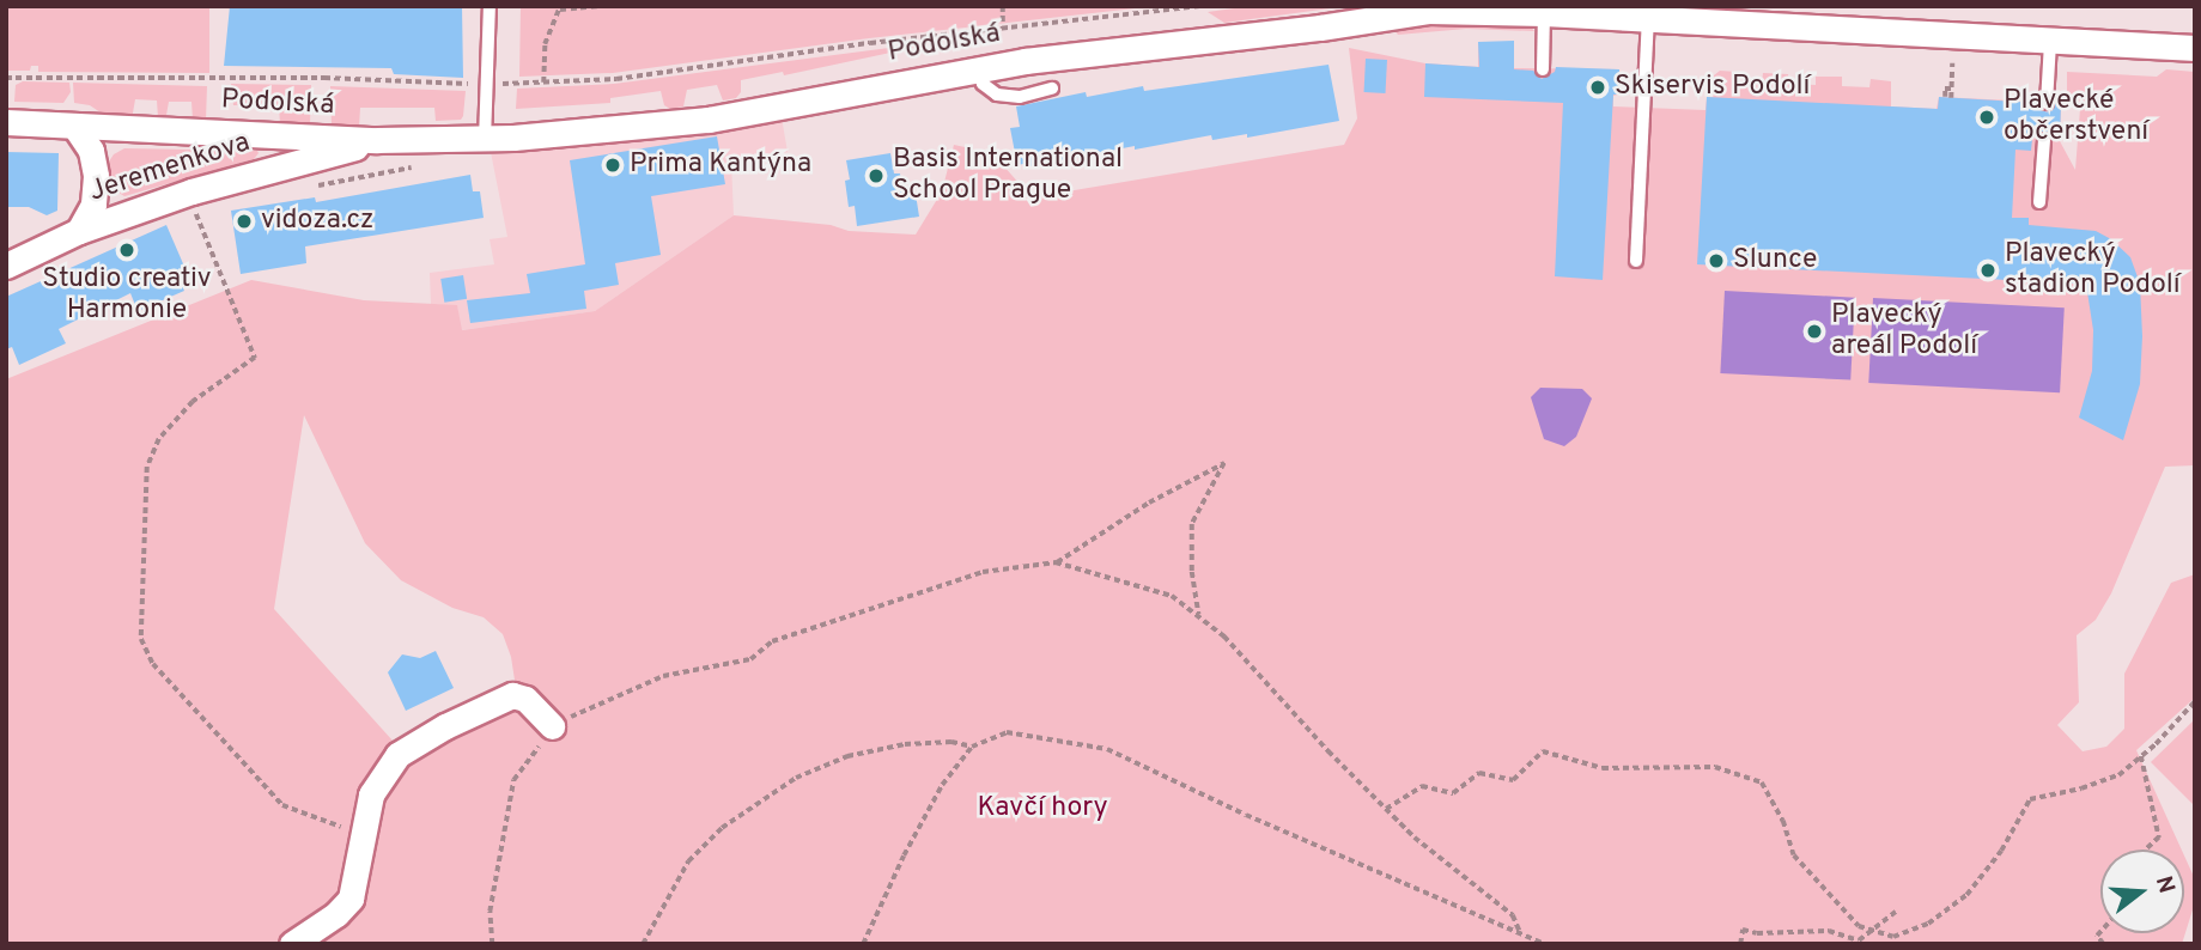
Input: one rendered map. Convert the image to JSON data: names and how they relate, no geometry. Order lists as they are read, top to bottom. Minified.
{"streets":{"street":["Podolská","Jeremenkova"]},"crossings":[["Podolská","Jeremenkova"]],"parks":["Kavčí hory"],"places":["Skiservis Podolí","Plavecké občerstvení","Prima Kantýna","Basis International School Prague","vidoza.cz","Studio creativ Harmonie","Slunce","Plavecký stadion Podolí","Plavecký areál Podolí"],"north":"right"}
